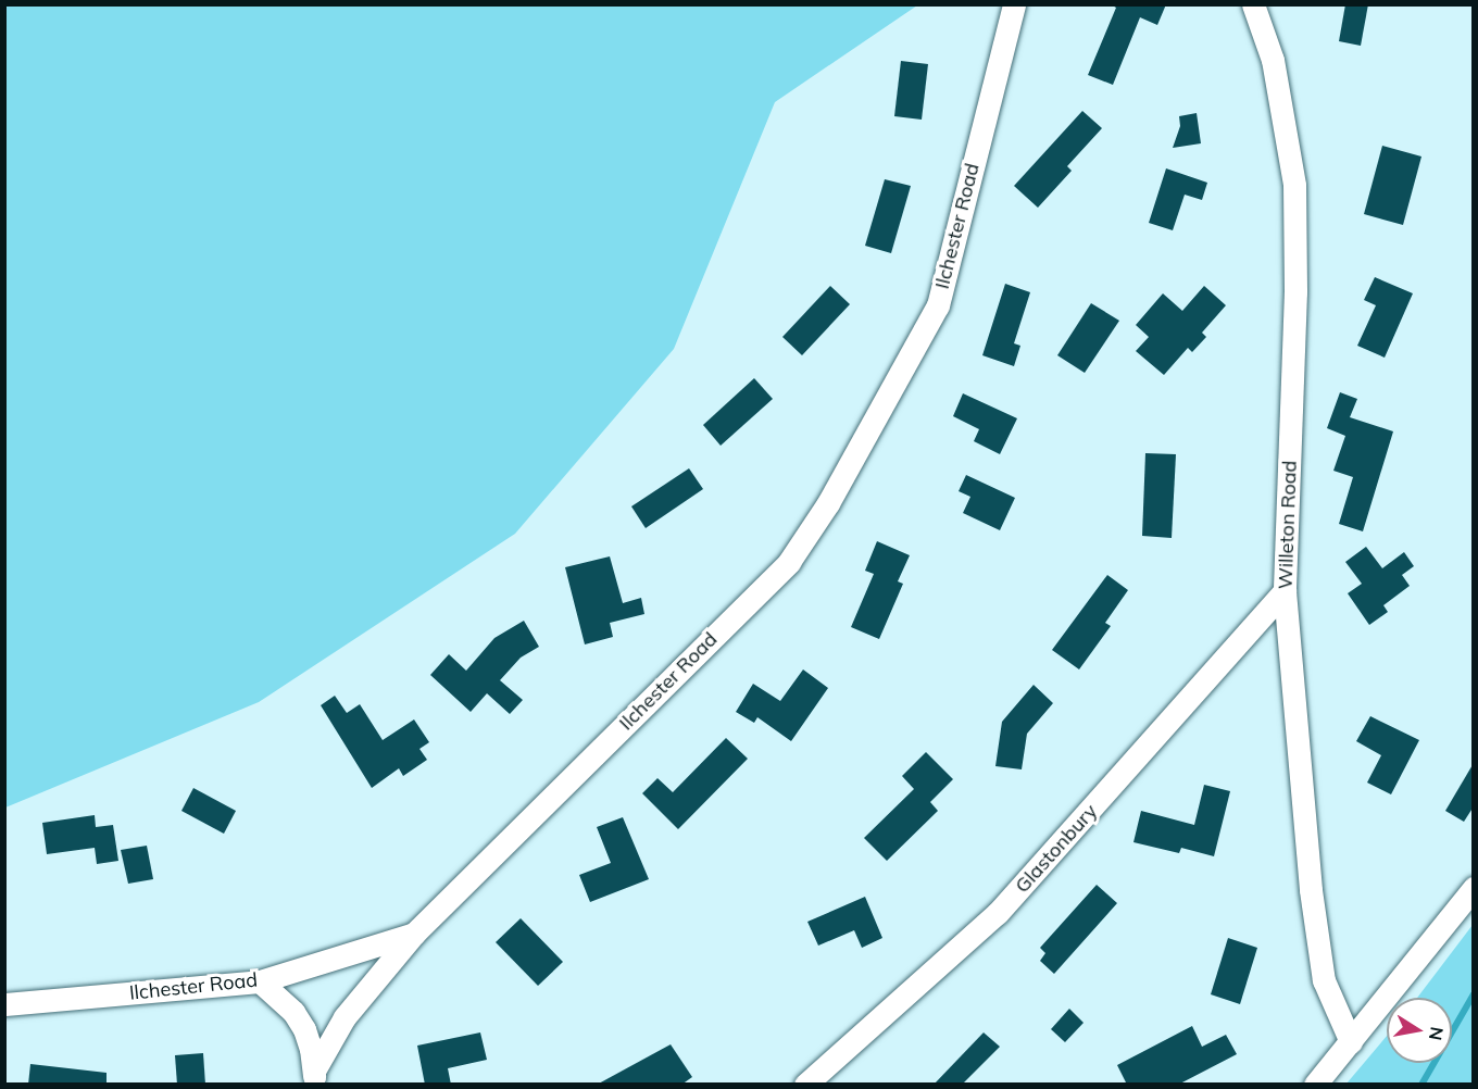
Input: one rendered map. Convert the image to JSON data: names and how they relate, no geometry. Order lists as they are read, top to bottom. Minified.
{"streets":{"street":["Ilchester Road","Willeton Road","Glastonbury"]},"crossings":[["Willeton Road","Glastonbury"]],"north":"right"}
